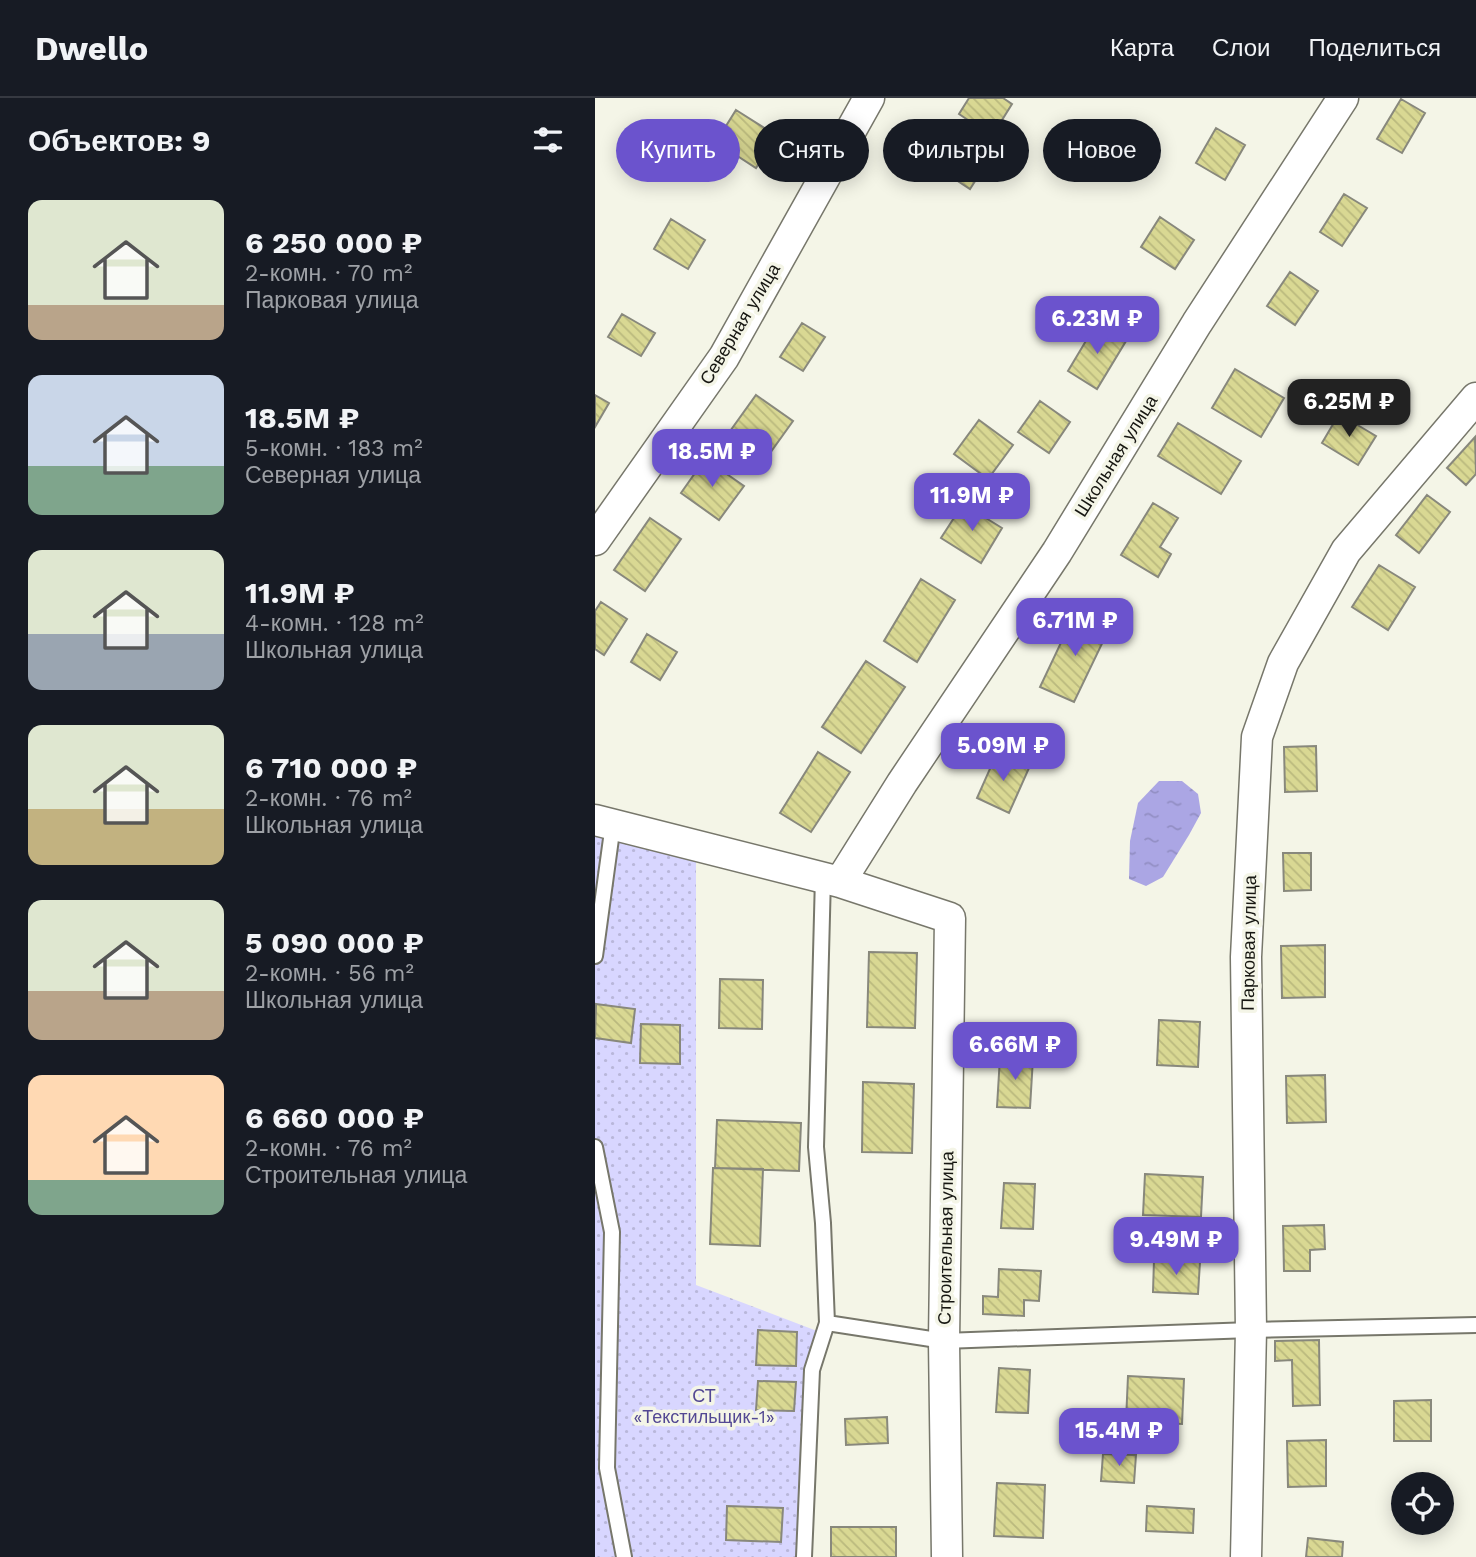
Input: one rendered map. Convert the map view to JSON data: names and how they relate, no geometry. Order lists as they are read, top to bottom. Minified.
{"streets":{"street":["Северная улица","Школьная улица","Парковая улица","Строительная улица"]},"crossings":[["Школьная улица","Строительная улица"]],"parks":["СТ «Текстильщик-1»"],"page":{"header":"Dwello","nav":["Карта","Слои","Поделиться"],"heading":"Объектов: 9","chip":["Купить","Снять","Фильтры","Новое"],"list":[{"name":"6 250 000 ₽","note":"2-комн. · 70 m² · Парковая улица"},{"name":"18.5M ₽","note":"5-комн. · 183 m² · Северная улица"},{"name":"11.9M ₽","note":"4-комн. · 128 m² · Школьная улица"},{"name":"6 710 000 ₽","note":"2-комн. · 76 m² · Школьная улица"},{"name":"5 090 000 ₽","note":"2-комн. · 56 m² · Школьная улица"},{"name":"6 660 000 ₽","note":"2-комн. · 76 m² · Строительная улица"}],"price":["6.23M ₽","6.25M ₽","18.5M ₽","11.9M ₽","6.71M ₽","5.09M ₽","6.66M ₽","9.49M ₽","15.4M ₽"]}}
